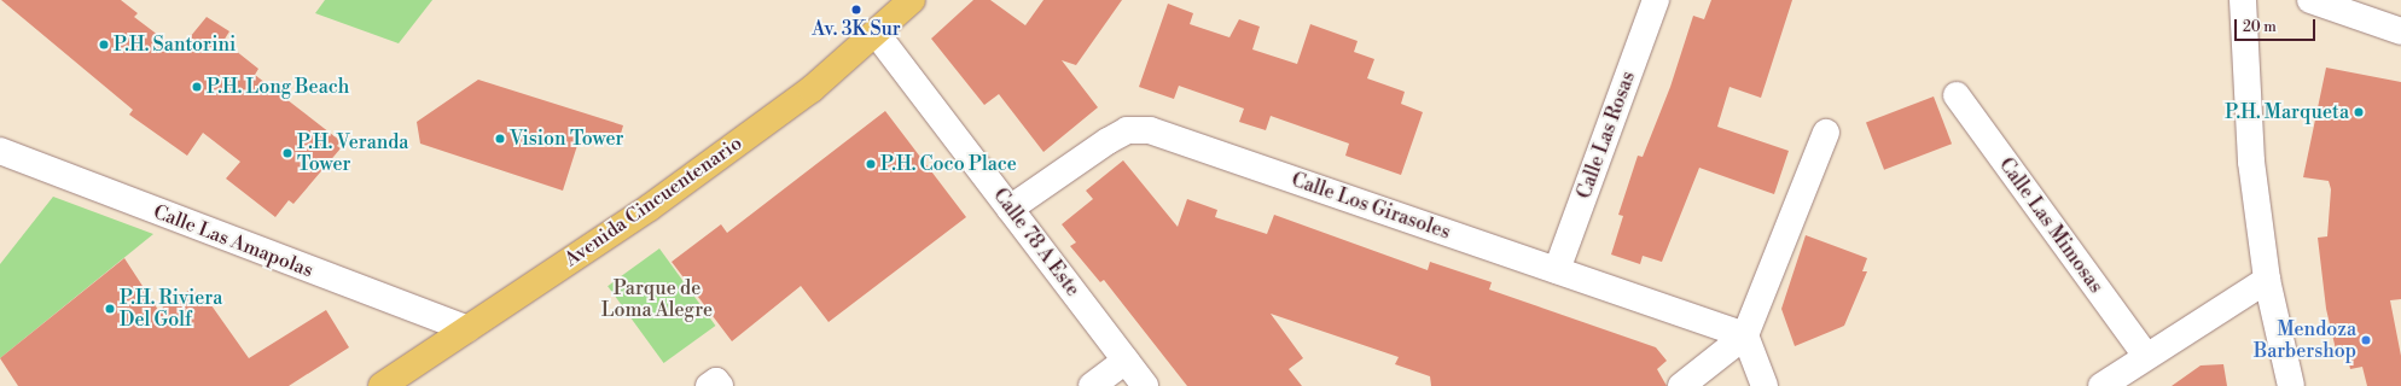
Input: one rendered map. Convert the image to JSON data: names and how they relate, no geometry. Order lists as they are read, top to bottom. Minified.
{"streets":{"main road":["Avenida Cincuentenario"],"street":["Calle Las Rosas","Calle Los Girasoles","Calle Las Mimosas","Calle Las Amapolas","Calle 78 A Este"]},"crossings":[["Calle Las Rosas","Calle Los Girasoles"],["Avenida Cincuentenario","Calle Las Amapolas"],["Avenida Cincuentenario","Calle 78 A Este"],["Calle Los Girasoles","Calle 78 A Este"]],"parks":["Parque de Loma Alegre"],"places":["Av. 3K Sur","P.H. Santorini","P.H. Long Beach","P.H. Marqueta","Vision Tower","P.H. Veranda Tower","P.H. Coco Place","P.H. Riviera Del Golf","Mendoza Barbershop"],"scale_bar":"20 m"}
